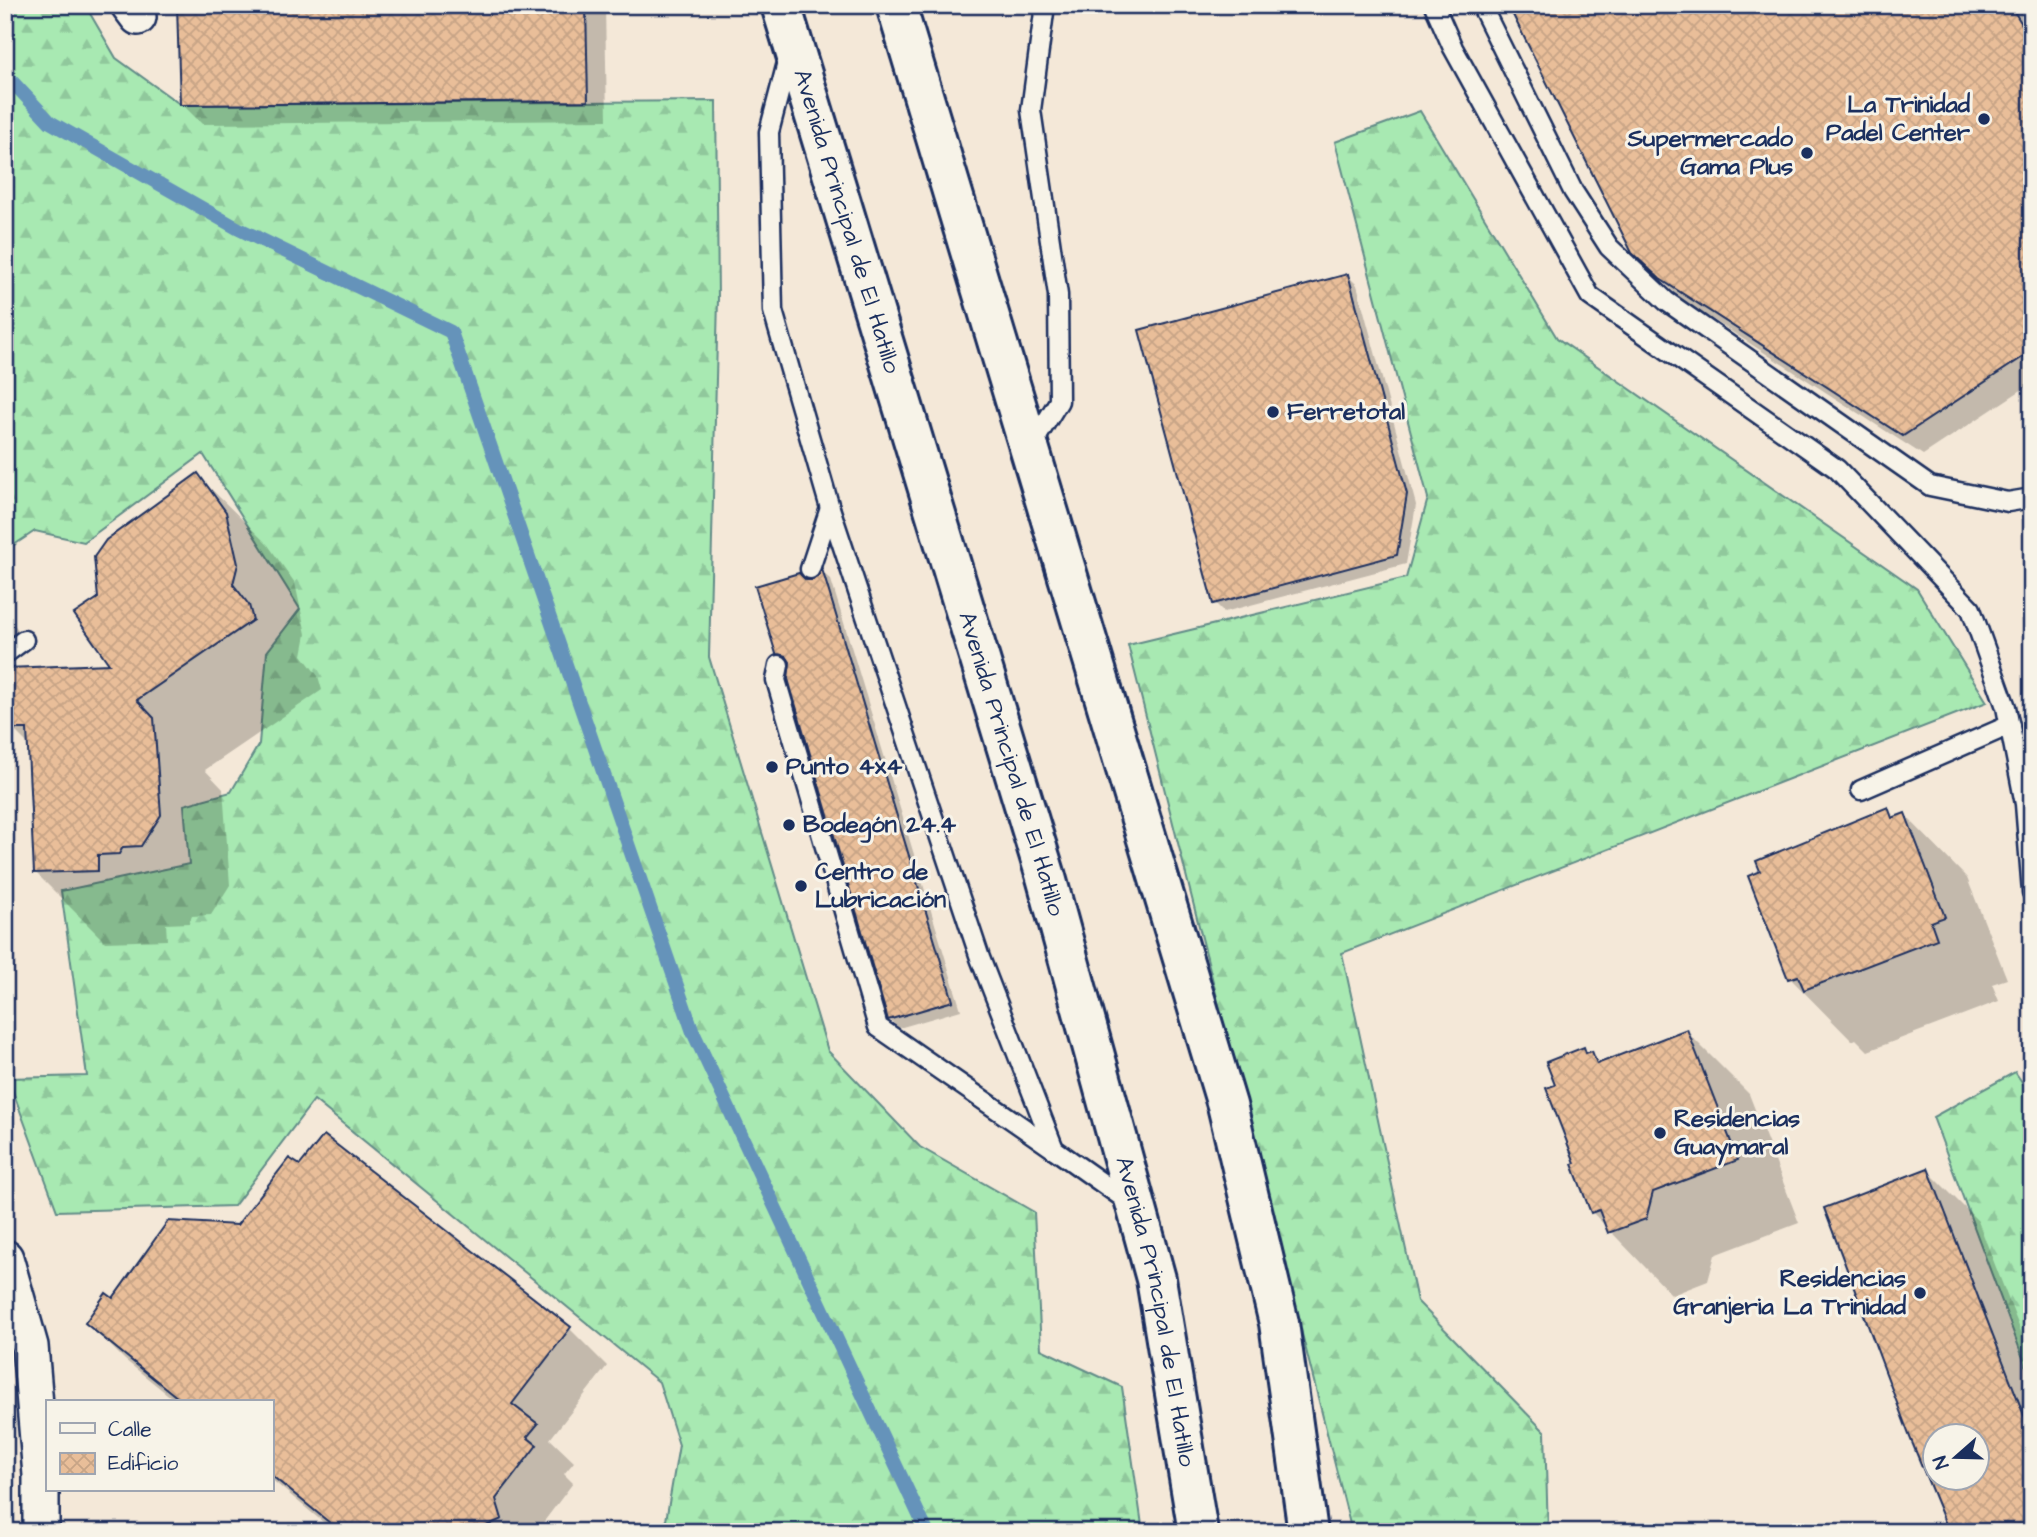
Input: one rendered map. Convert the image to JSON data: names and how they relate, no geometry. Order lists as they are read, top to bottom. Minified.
{"streets":{"main road":["Avenida Principal de El Hatillo"]},"places":["La Trinidad Padel Center","Supermercado Gama Plus","Ferretotal","Punto 4x4","Bodegón 24.4","Centro de Lubricación","Residencias Guaymaral","Residencias Granjeria La Trinidad"],"legend":["Calle","Edificio"],"north":"left"}
